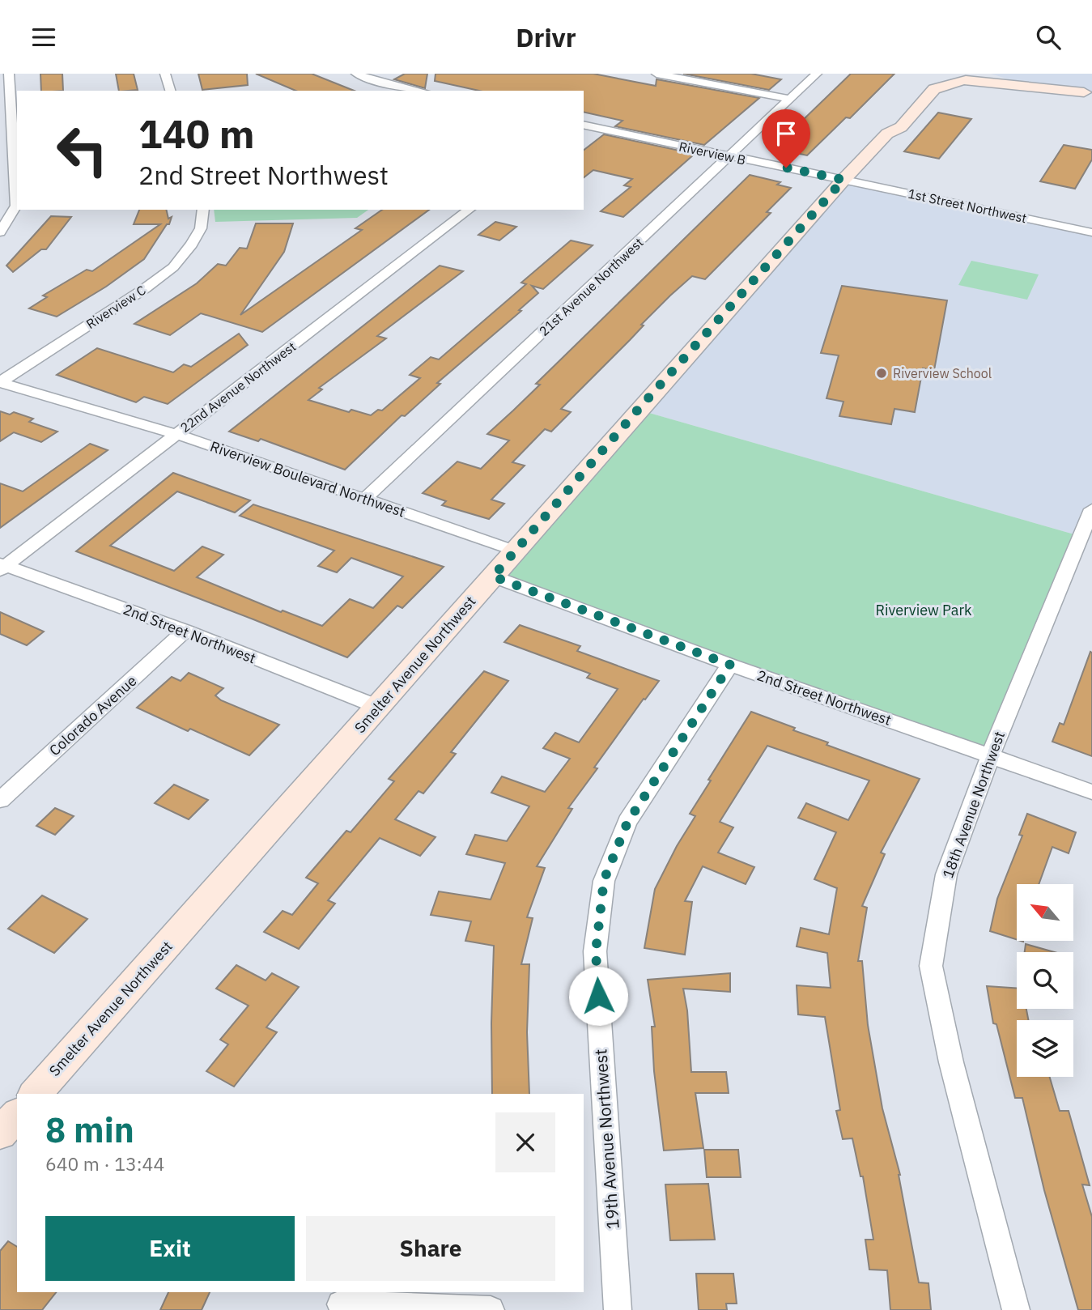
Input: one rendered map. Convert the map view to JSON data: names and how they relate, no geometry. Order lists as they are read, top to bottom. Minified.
{"streets":{"street":["Riverview B","1st Street Northwest","21st Avenue Northwest","Riverview C","22nd Avenue Northwest","Riverview Boulevard Northwest","2nd Street Northwest","Smelter Avenue Northwest","Colorado Avenue","18th Avenue Northwest","19th Avenue Northwest"]},"crossings":[["Riverview B","1st Street Northwest"],["Riverview B","21st Avenue Northwest"],["Riverview B","Smelter Avenue Northwest"],["1st Street Northwest","Smelter Avenue Northwest"],["21st Avenue Northwest","Riverview Boulevard Northwest"],["Riverview C","Riverview Boulevard Northwest"],["22nd Avenue Northwest","Riverview Boulevard Northwest"],["22nd Avenue Northwest","2nd Street Northwest"],["Riverview Boulevard Northwest","Smelter Avenue Northwest"],["2nd Street Northwest","Smelter Avenue Northwest"],["2nd Street Northwest","Colorado Avenue"],["2nd Street Northwest","18th Avenue Northwest"],["2nd Street Northwest","19th Avenue Northwest"]],"parks":["Riverview Park"],"places":["Riverview School"],"north":"top left","page":{"header":"Drivr","turn":["140 m","2nd Street Northwest"],"heading":["8 min","640 m · 13:44"],"buttons":["Exit","Share"]}}
